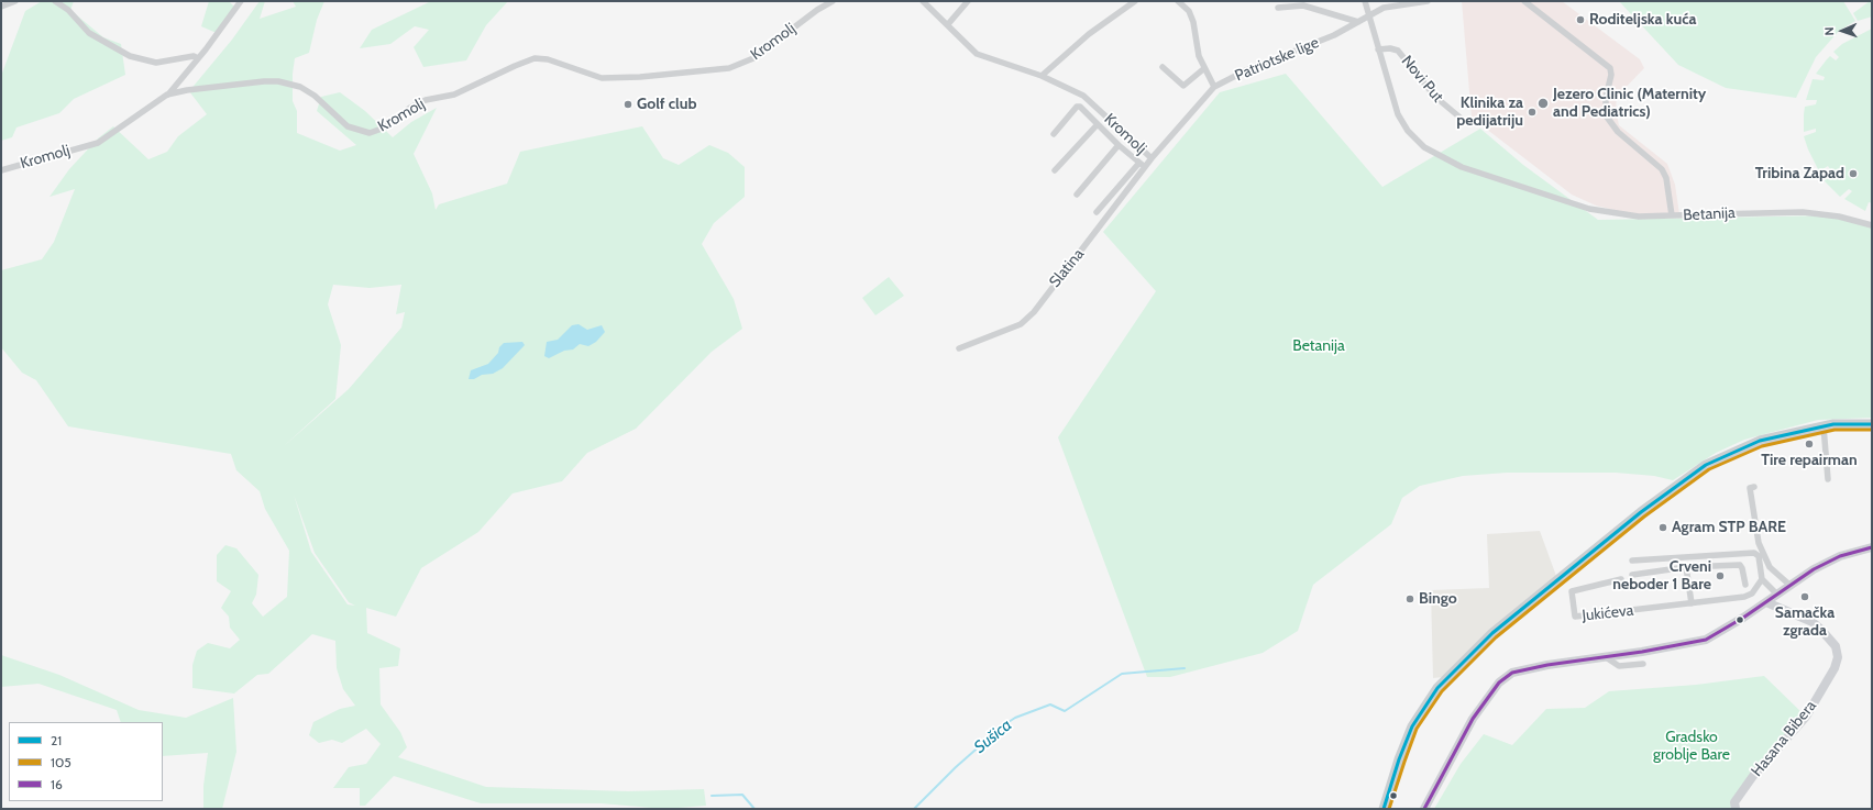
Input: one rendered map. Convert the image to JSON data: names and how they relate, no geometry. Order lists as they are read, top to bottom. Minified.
{"streets":{"street":["Kromolj","Patriotske lige","Novi Put","Betanija","Slatina","Jukićeva","Hasana Bibera"]},"crossings":[["Kromolj","Patriotske lige"],["Kromolj","Slatina"],["Patriotske lige","Slatina"]],"water":["Sušica"],"parks":["Betanija","Gradsko groblje Bare"],"places":["Roditeljska kuća","Jezero Clinic (Maternity and Pediatrics)","Golf club","Klinika za pedijatriju","Tribina Zapad","Tire repairman","Agram STP BARE","Crveni neboder 1 Bare","Samačka zgrada","Bingo"],"lines":["transit line 21","transit line 105","transit line 16"],"legend":["21","105","16"],"north":"left"}
